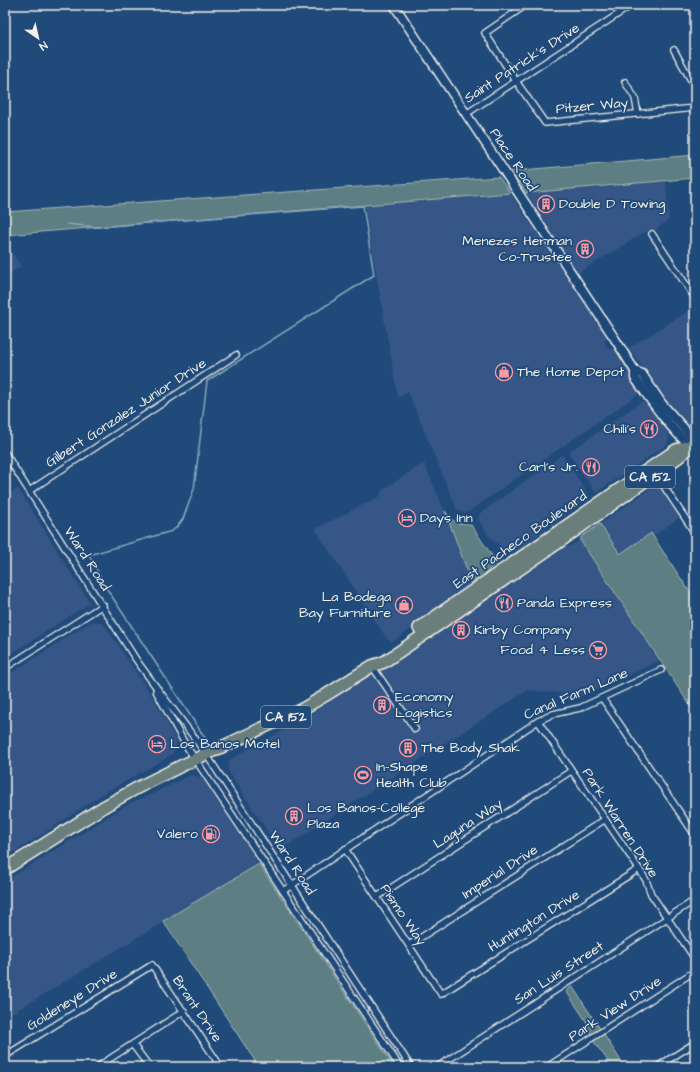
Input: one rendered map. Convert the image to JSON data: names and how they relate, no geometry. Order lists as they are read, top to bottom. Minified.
{"streets":{"highway":["CA 152","East Pacheco Boulevard"],"street":["Saint Patrick's Drive","Pitzer Way","Place Road","Gilbert Gonzalez Junior Drive","Ward Road","Canal Farm Lane","Park Warren Drive","Laguna Way","Imperial Drive","Pismo Way","Huntington Drive","San Luis Street","Goldeneye Drive","Brant Drive","Park View Drive"]},"crossings":[["Saint Patrick's Drive","Pitzer Way"],["Saint Patrick's Drive","Place Road"],["Place Road","East Pacheco Boulevard"],["Gilbert Gonzalez Junior Drive","Ward Road"],["East Pacheco Boulevard","Ward Road"],["Ward Road","Canal Farm Lane"],["Canal Farm Lane","Park Warren Drive"],["Canal Farm Lane","Pismo Way"],["Park Warren Drive","Laguna Way"],["Park Warren Drive","Imperial Drive"],["Park Warren Drive","Huntington Drive"],["Park Warren Drive","San Luis Street"],["Laguna Way","Pismo Way"],["Imperial Drive","Pismo Way"],["Pismo Way","Huntington Drive"],["Goldeneye Drive","Brant Drive"]],"places":{"building":["Double D Towing","Menezes Herman Co-Trustee","Kirby Company","Economy Logistics","The Body Shak","Los Banos-College Plaza"],"shop":["The Home Depot","La Bodega Bay Furniture"],"restaurant":["Chili's","Carl's Jr.","Panda Express"],"hotel":["Days Inn","Los Banos Motel"],"supermarket":["Food 4 Less"],"sports":["In-Shape Health Club"],"fuel station":["Valero"]},"north":"bottom right"}
